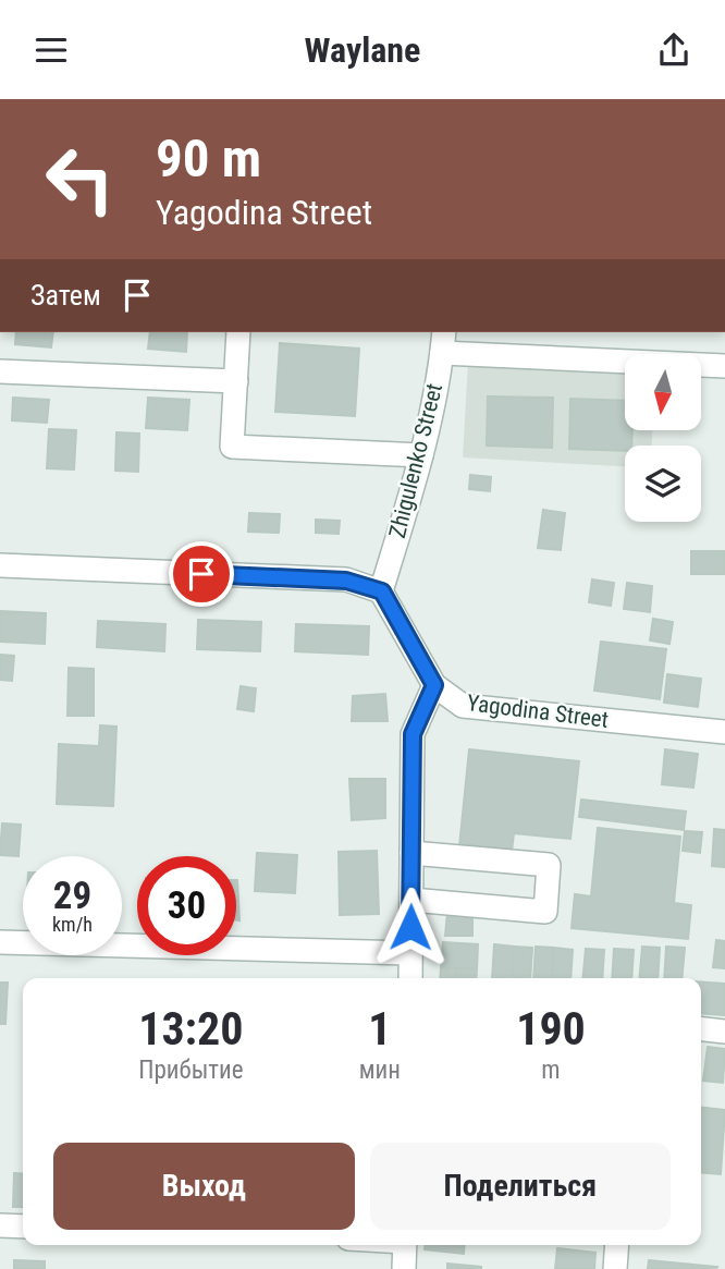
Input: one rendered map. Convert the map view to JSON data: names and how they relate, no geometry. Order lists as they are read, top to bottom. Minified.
{"streets":{"street":["Zhigulenko Street","Yagodina Street"]},"crossings":[["Zhigulenko Street","Yagodina Street"]],"north":"bottom","page":{"header":"Waylane","turn":["90 m","Yagodina Street"],"then":"Затем","speed":"29 km/h","limit":"30","eta":["13:20","Прибытие","1","мин","190","m"],"buttons":["Выход","Поделиться"]}}
